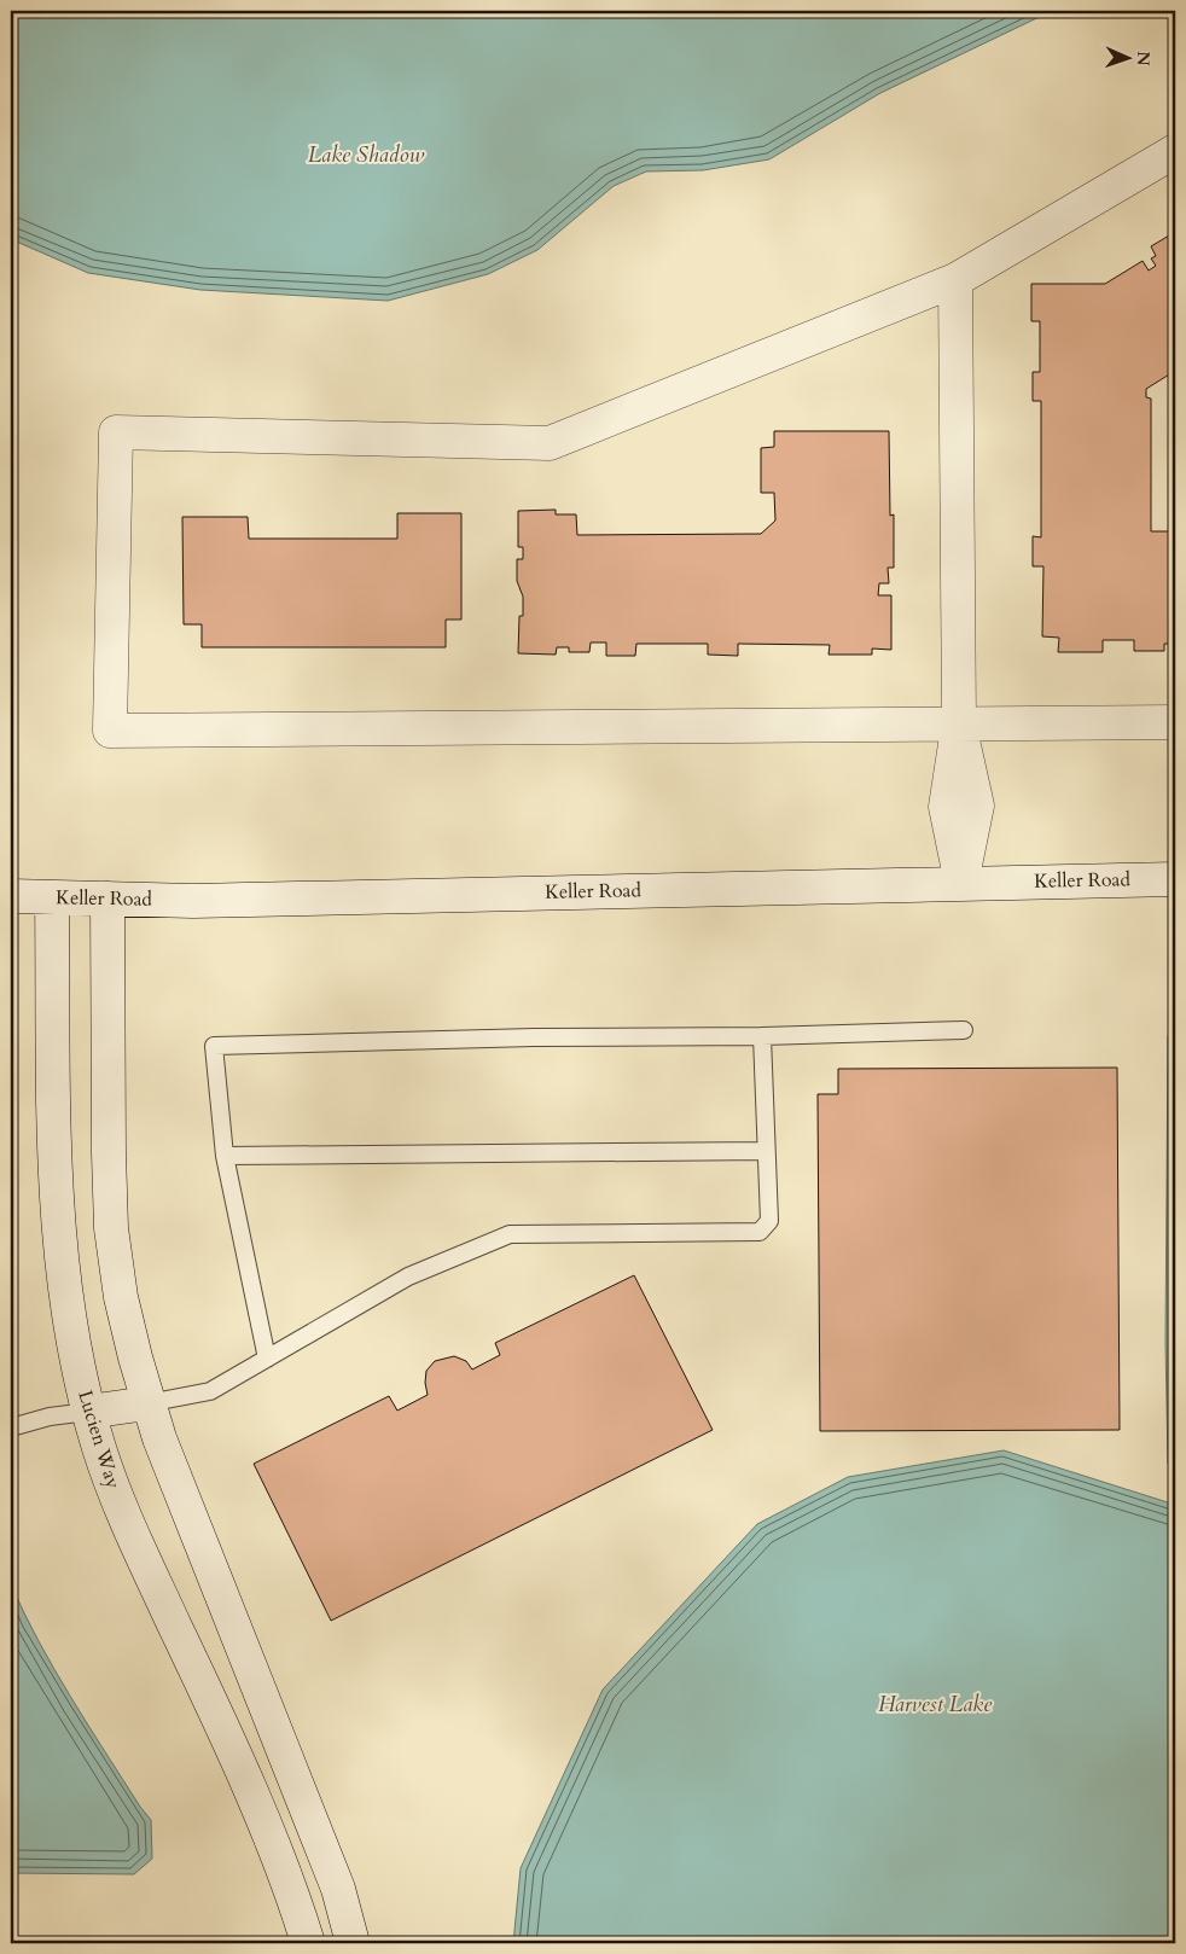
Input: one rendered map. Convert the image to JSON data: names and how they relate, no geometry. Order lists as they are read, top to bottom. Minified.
{"streets":{"street":["Keller Road","Lucien Way"]},"crossings":[["Keller Road","Lucien Way"]],"water":["Lake Shadow","Harvest Lake"],"north":"right"}
